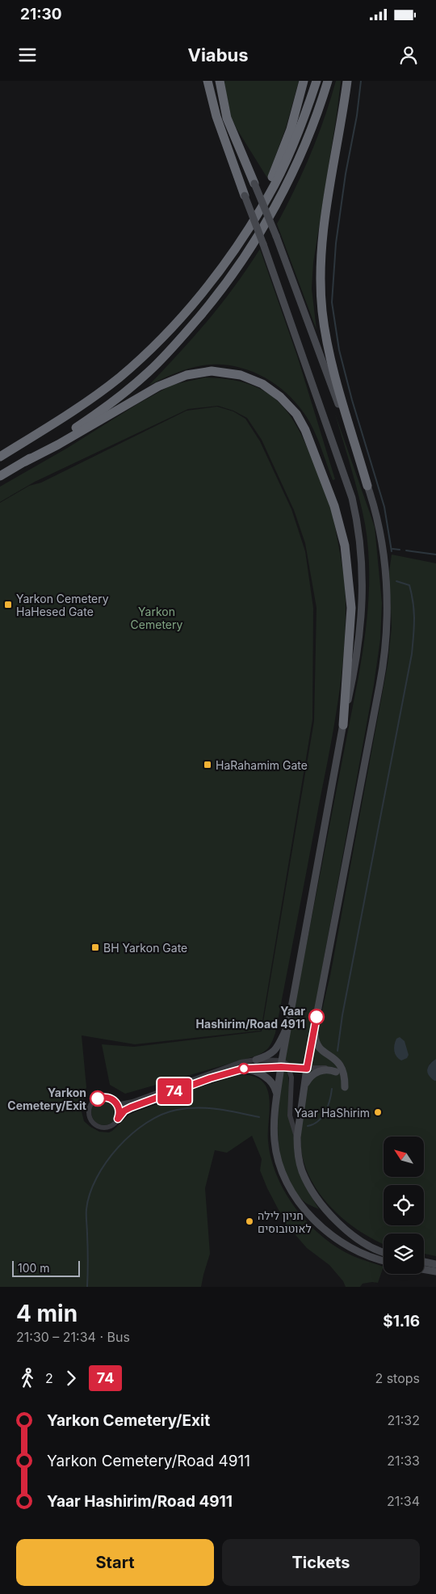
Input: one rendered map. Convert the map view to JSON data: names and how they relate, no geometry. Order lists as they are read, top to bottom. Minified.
{"parks":["Yarkon Cemetery"],"places":{"transit":["Yarkon Cemetery HaHesed Gate","HaRahamim Gate","BH Yarkon Gate"],"other":["Yaar Hashirim/Road 4911","Yarkon Cemetery/Exit","Yaar HaShirim","חניון לילה לאוטובוסים"]},"lines":["bus line 74"],"scale_bar":"100 m","north":"top left","page":{"status":"21:30","header":"Viabus","on_map":"74","scale":"100 m","heading":["4 min","21:30 – 21:34 · Bus","$1.16"],"legs":["2","74","2 stops"],"list":[{"name":"Yarkon Cemetery/Exit","value":"21:32"},{"name":"Yarkon Cemetery/Road 4911","value":"21:33"},{"name":"Yaar Hashirim/Road 4911","value":"21:34"}],"buttons":["Start","Tickets"]}}
